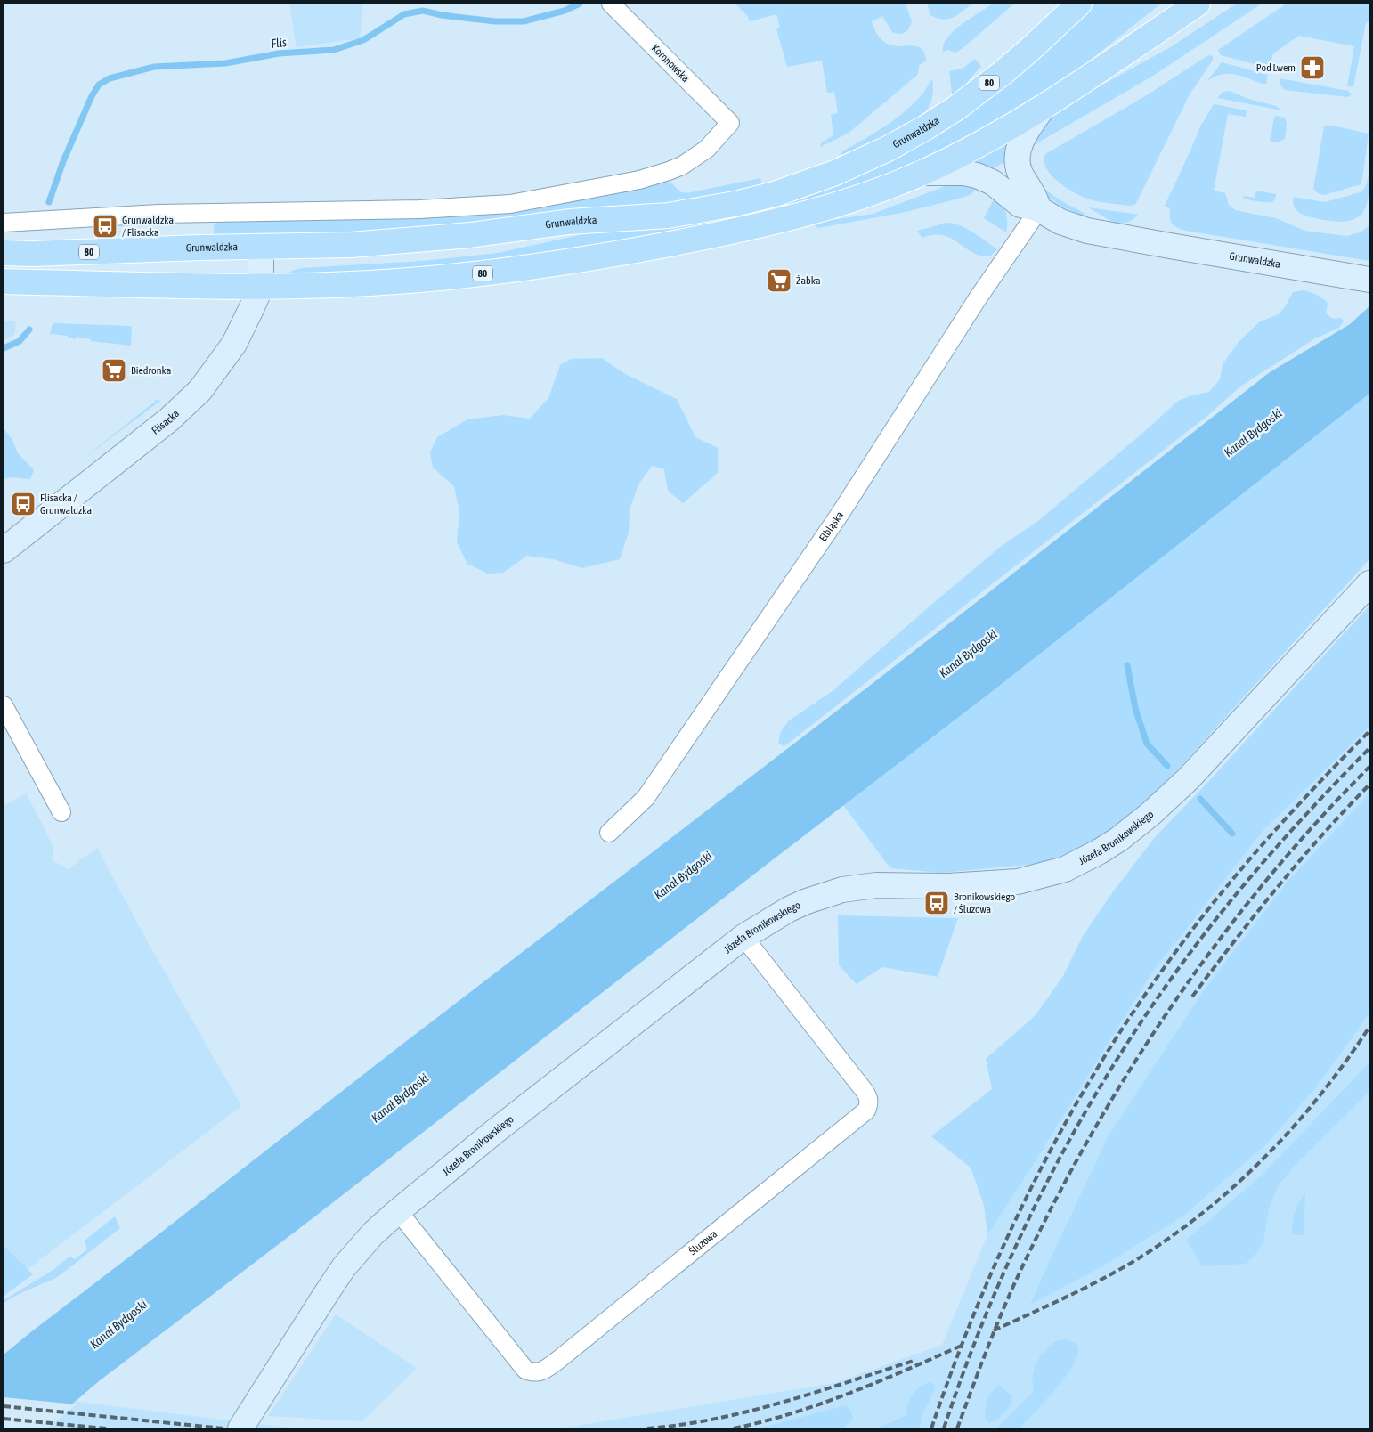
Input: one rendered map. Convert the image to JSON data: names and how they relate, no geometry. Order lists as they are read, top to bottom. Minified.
{"streets":{"main road":["80","Grunwaldzka"],"street":["Koronowska","Flisacka","Elbląska","Józefa Bronikowskiego","Śluzowa"]},"crossings":[["Grunwaldzka","Flisacka"],["Grunwaldzka","Elbląska"],["Józefa Bronikowskiego","Śluzowa"]],"water":["Flis","Kanał Bydgoski"],"places":{"pharmacy":["Pod Lwem"],"bus stop":["Grunwaldzka / Flisacka","Flisacka / Grunwaldzka","Bronikowskiego / Śluzowa"],"supermarket":["Żabka","Biedronka"]}}
